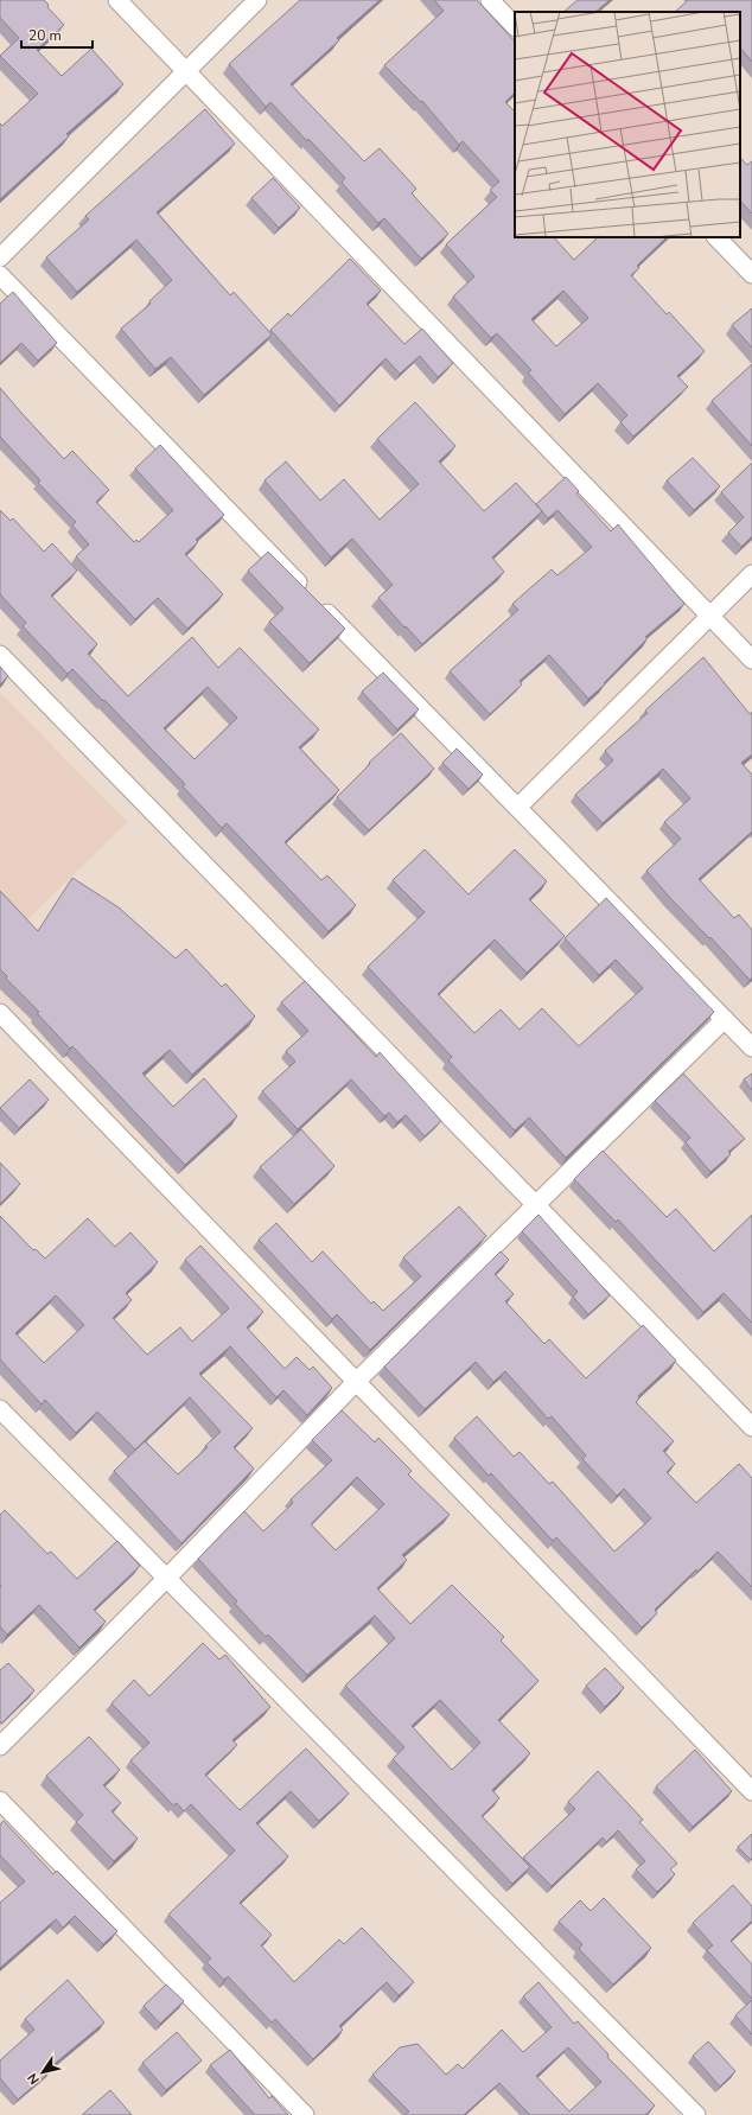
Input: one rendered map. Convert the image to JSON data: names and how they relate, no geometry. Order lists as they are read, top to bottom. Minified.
{"scale_bar":"20 m","north":"bottom left"}
